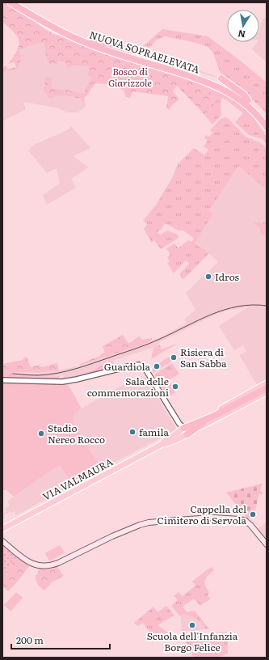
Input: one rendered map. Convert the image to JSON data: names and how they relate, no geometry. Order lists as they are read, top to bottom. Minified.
{"streets":{"highway":["NUOVA SOPRAELEVATA"],"main road":["VIA VALMAURA"]},"parks":["Bosco di Giarizzole"],"places":["Idros","Risiera di San Sabba","Guardiola","Sala delle commemorazioni","famila","Stadio Nereo Rocco","Cappella del Cimitero di Servola","Scuola dell'Infanzia Borgo Felice"],"scale_bar":"200 m","north":"bottom"}
